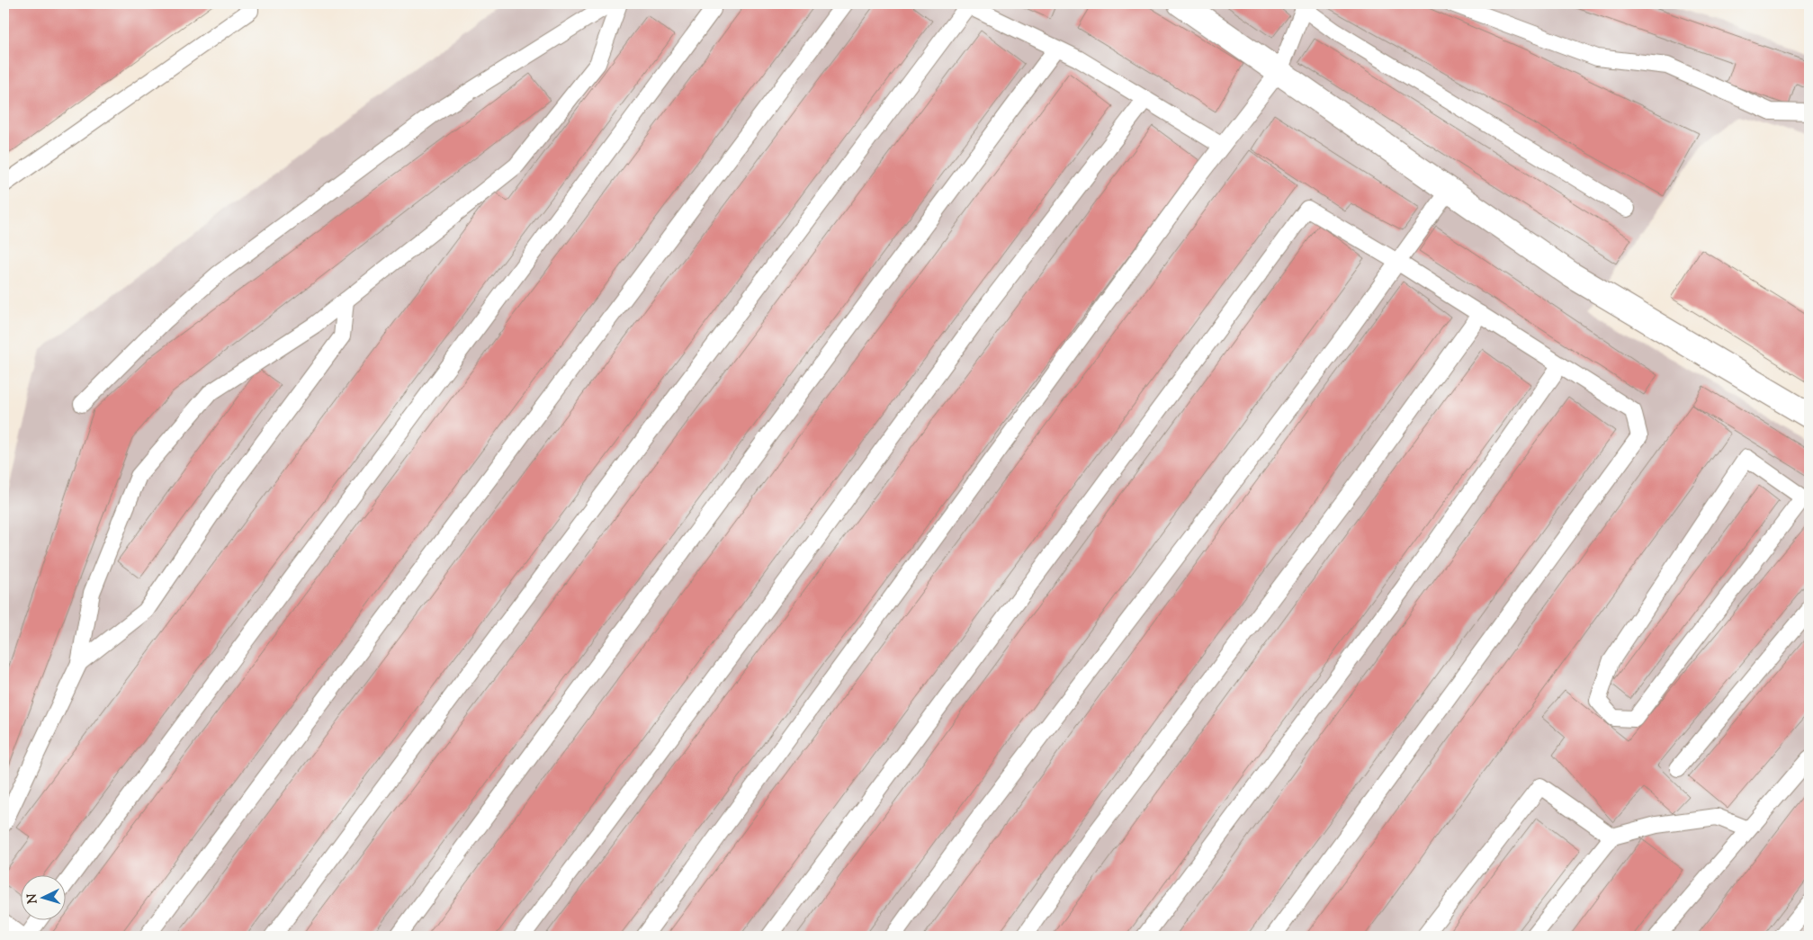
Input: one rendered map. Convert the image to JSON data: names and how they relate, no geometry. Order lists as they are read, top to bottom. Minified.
{"north":"left"}
